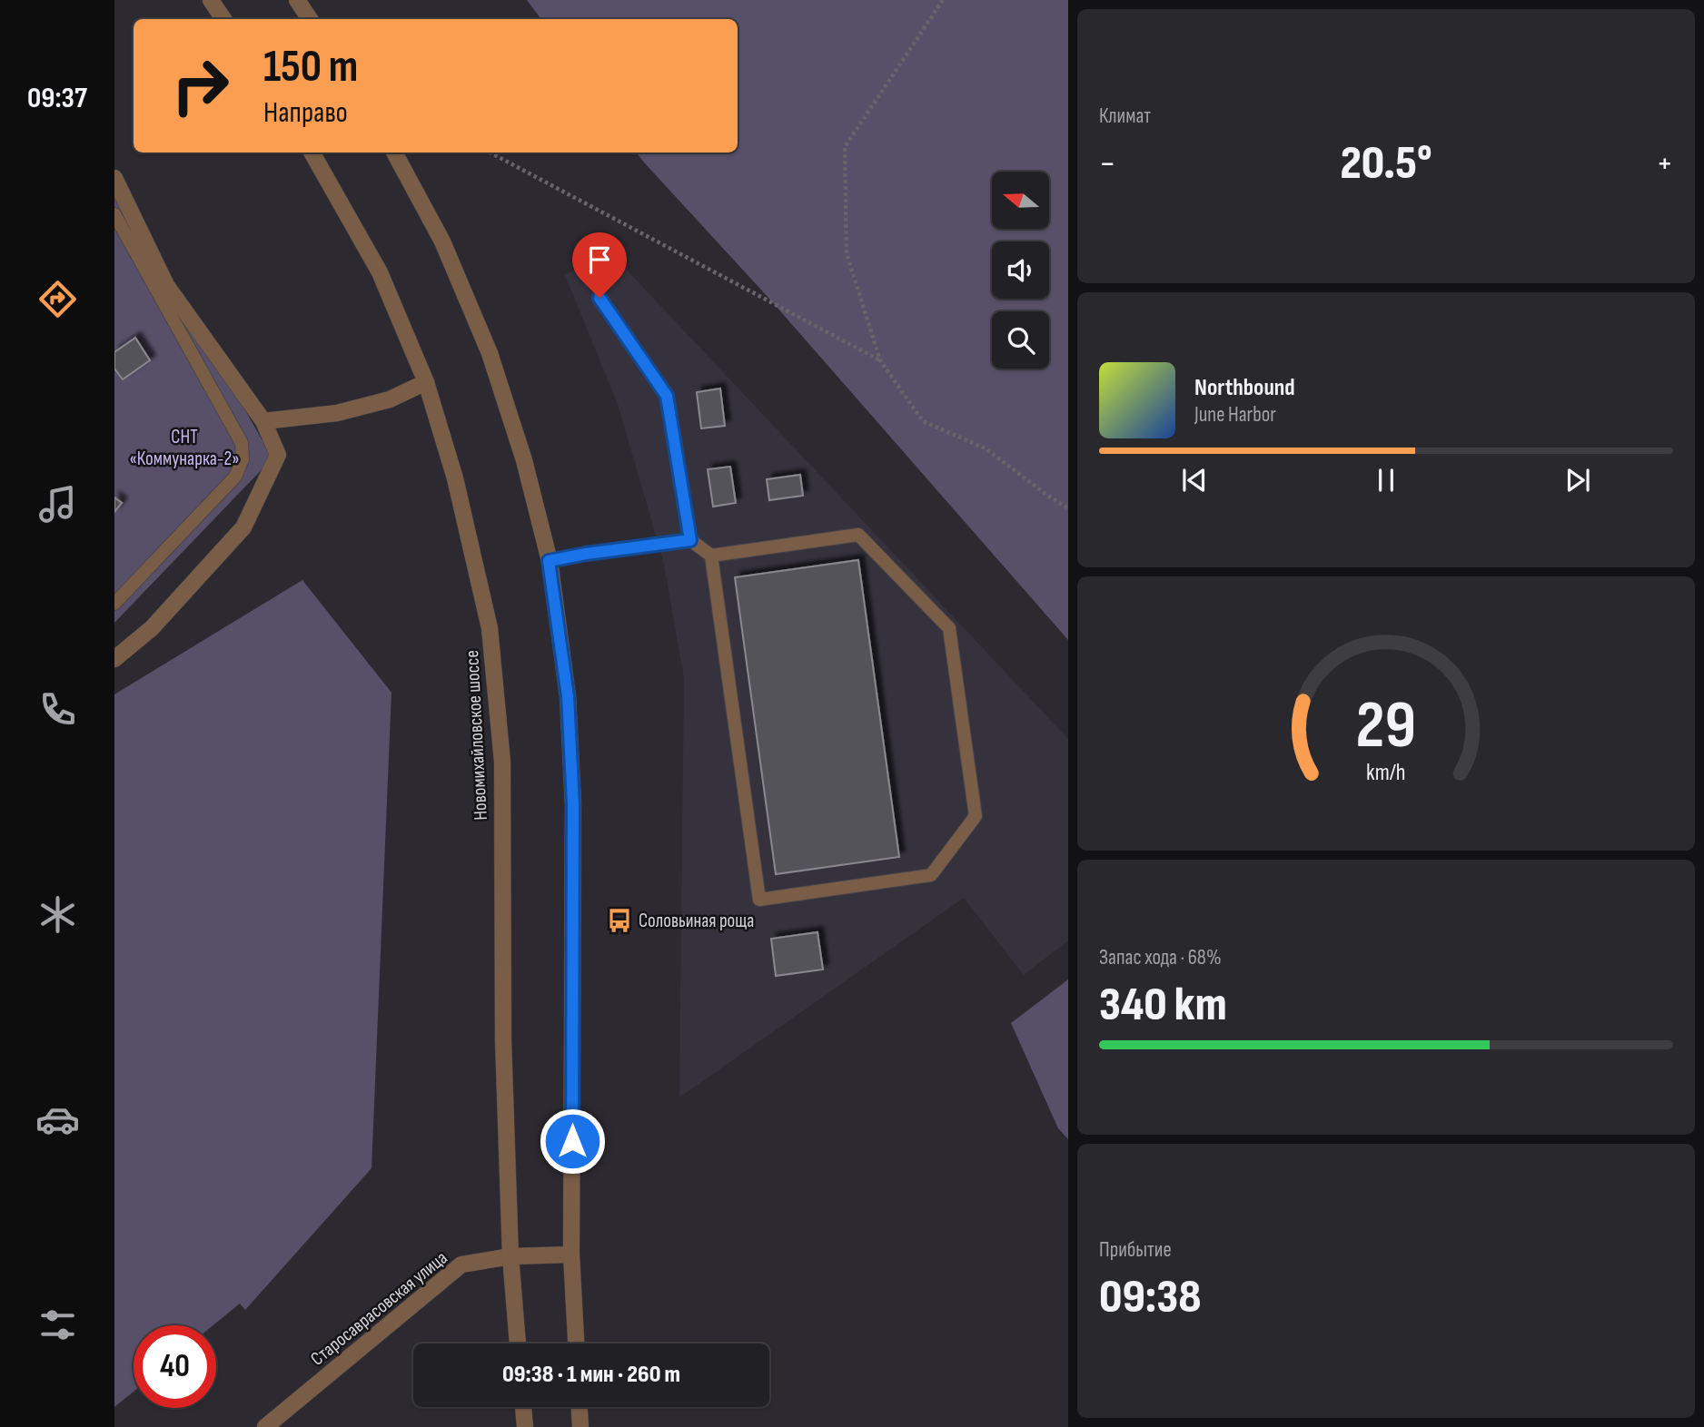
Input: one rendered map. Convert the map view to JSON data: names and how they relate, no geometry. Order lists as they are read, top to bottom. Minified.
{"streets":{"street":["Новомихайловское шоссе","Старосаврасовская улица"]},"crossings":[["Новомихайловское шоссе","Старосаврасовская улица"]],"parks":["СНТ «Коммунарка-2»"],"places":{"bus stop":["Соловьиная роща"]},"north":"left","page":{"tabs":"09:37","tile":["Климат",["Запас хода · 68%","340 km"],["Прибытие","09:38"]],"turn":["150 m","Направо"],"heat":["−","20.5°","+"],"song":["Northbound","June Harbor"],"limit":"40","trip":"09:38 · 1 мин · 260 m","gauge":["29","km/h"]}}
